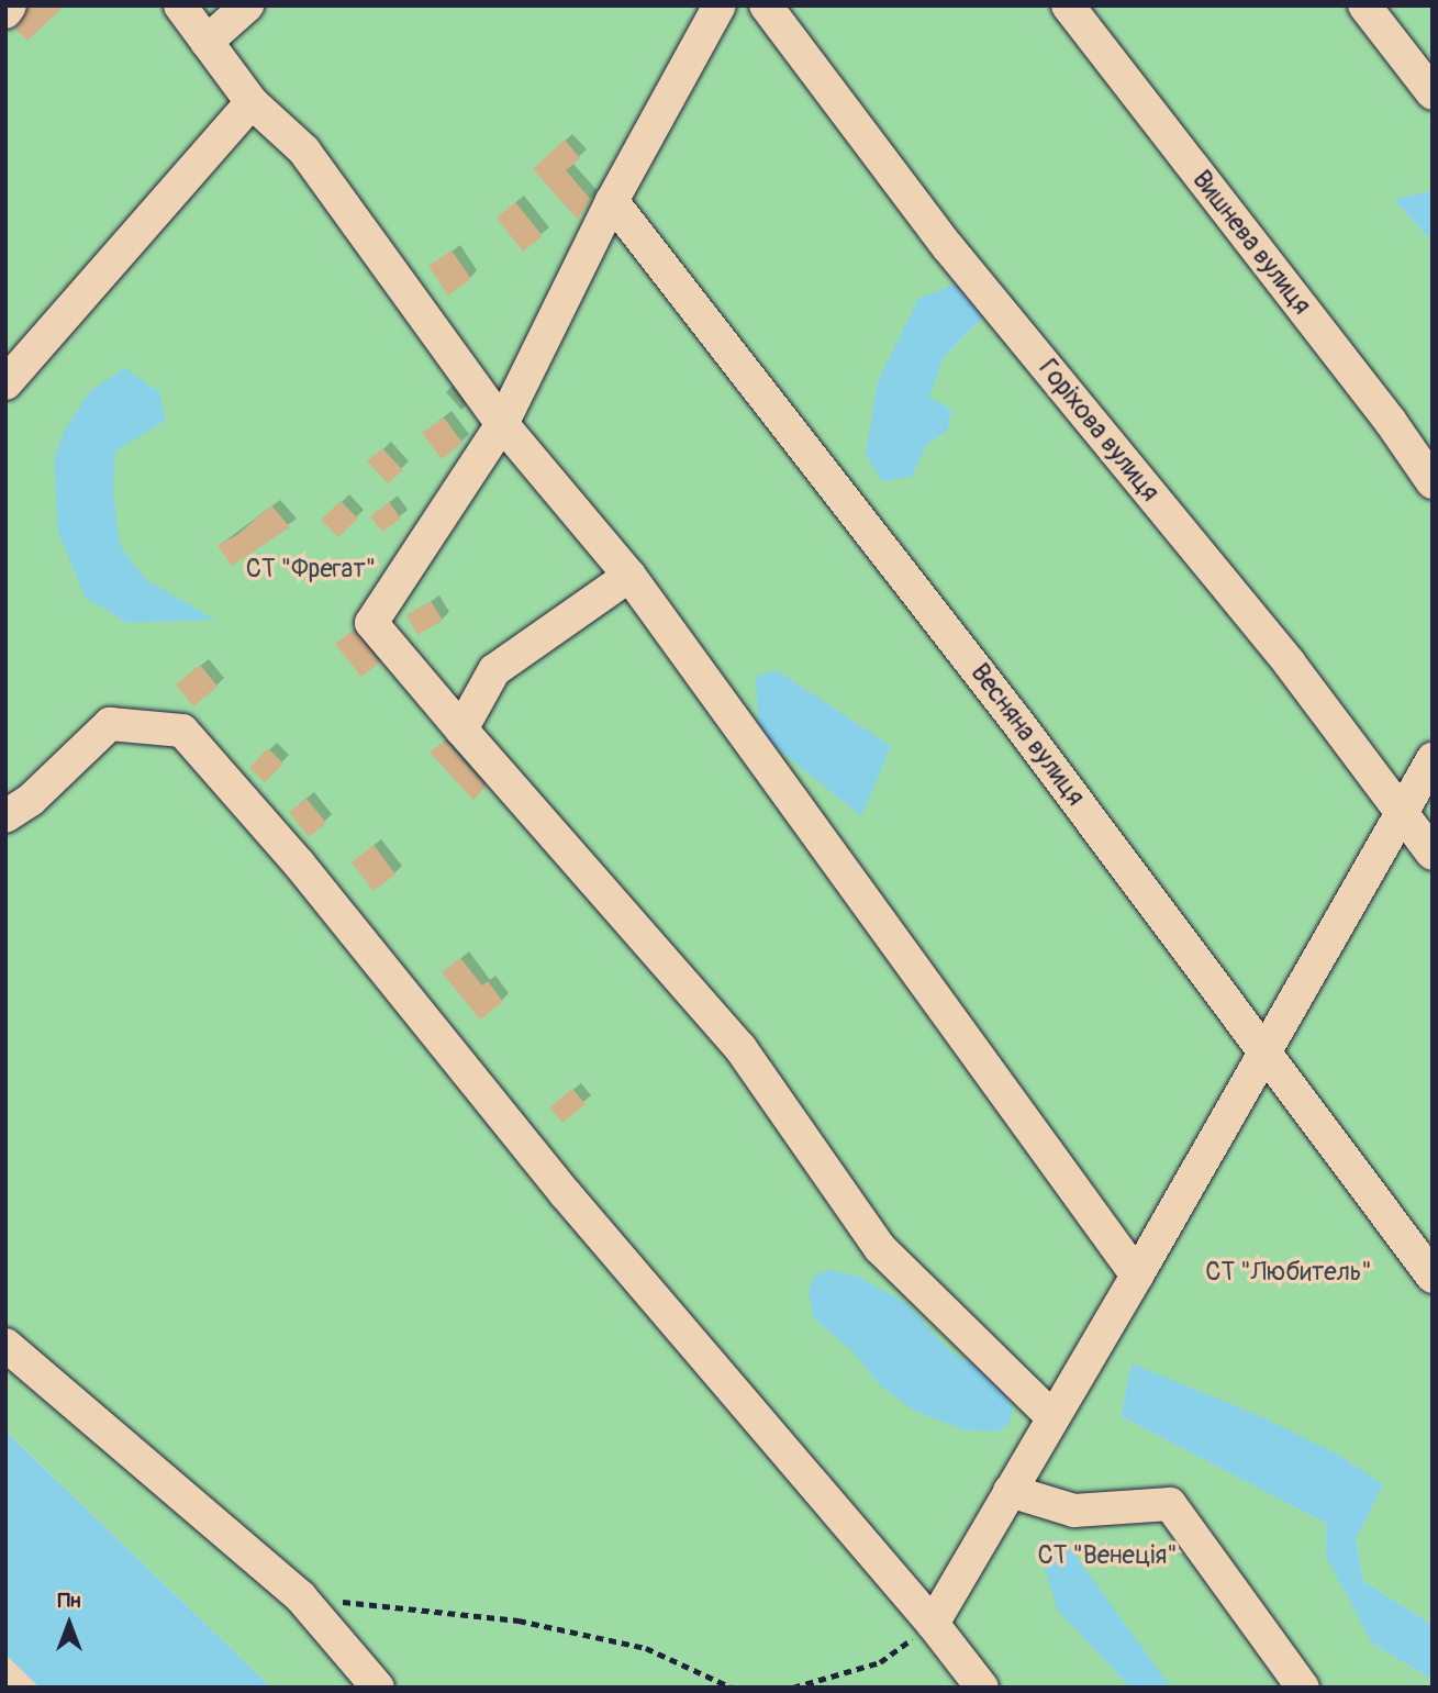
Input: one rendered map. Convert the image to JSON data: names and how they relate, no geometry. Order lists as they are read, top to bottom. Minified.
{"streets":{"street":["Вишнева вулиця","Горіхова вулиця","Весняна вулиця"]},"parks":["СТ \"Фрегат\"","СТ \"Любитель\"","СТ \"Венеція\""],"north":"top"}
